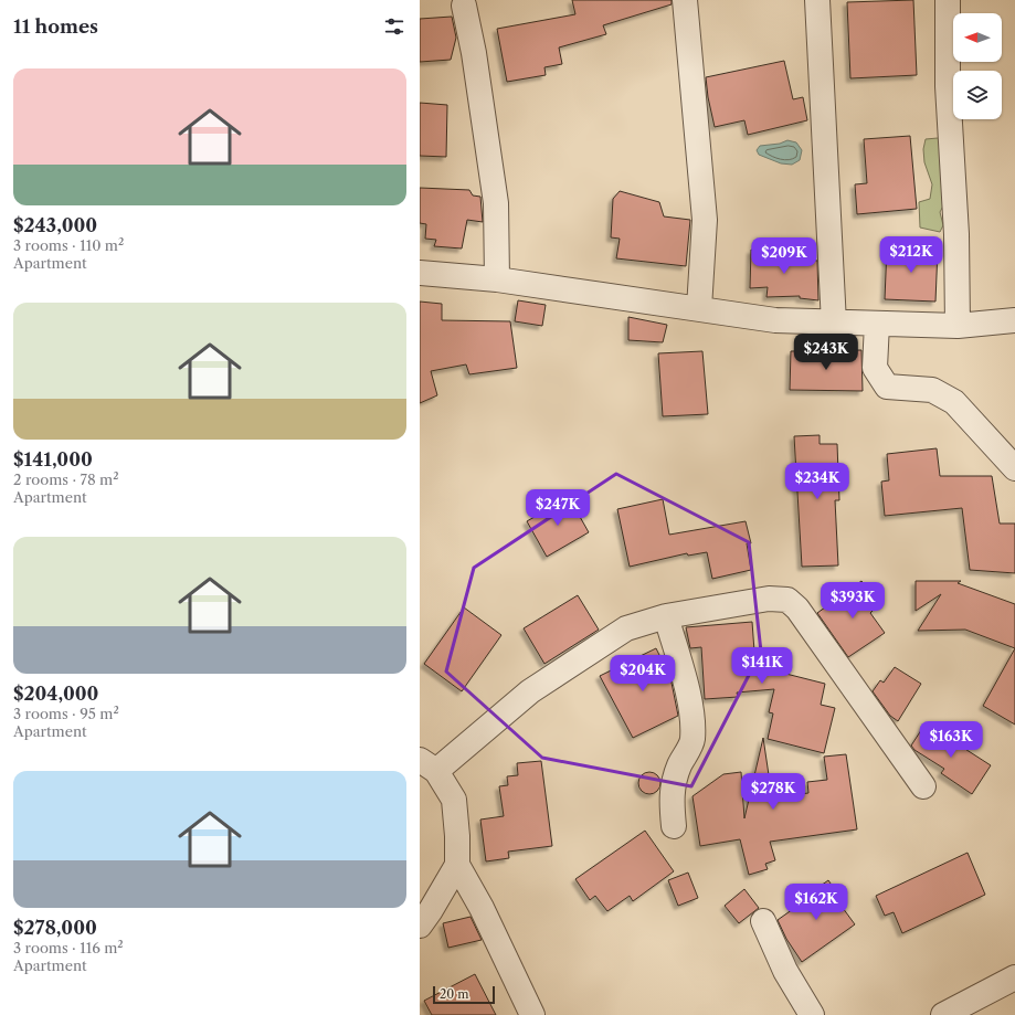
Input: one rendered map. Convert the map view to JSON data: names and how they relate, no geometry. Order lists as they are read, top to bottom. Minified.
{"scale_bar":"20 m","north":"left","page":{"heading":"11 homes","list":[{"name":"$243,000","note":"3 rooms · 110 m² · Apartment"},{"name":"$141,000","note":"2 rooms · 78 m² · Apartment"},{"name":"$204,000","note":"3 rooms · 95 m² · Apartment"},{"name":"$278,000","note":"3 rooms · 116 m² · Apartment"}],"price":["$212K","$209K","$243K","$234K","$247K","$393K","$141K","$204K","$163K","$278K","$162K"],"scale":"20 m"}}
